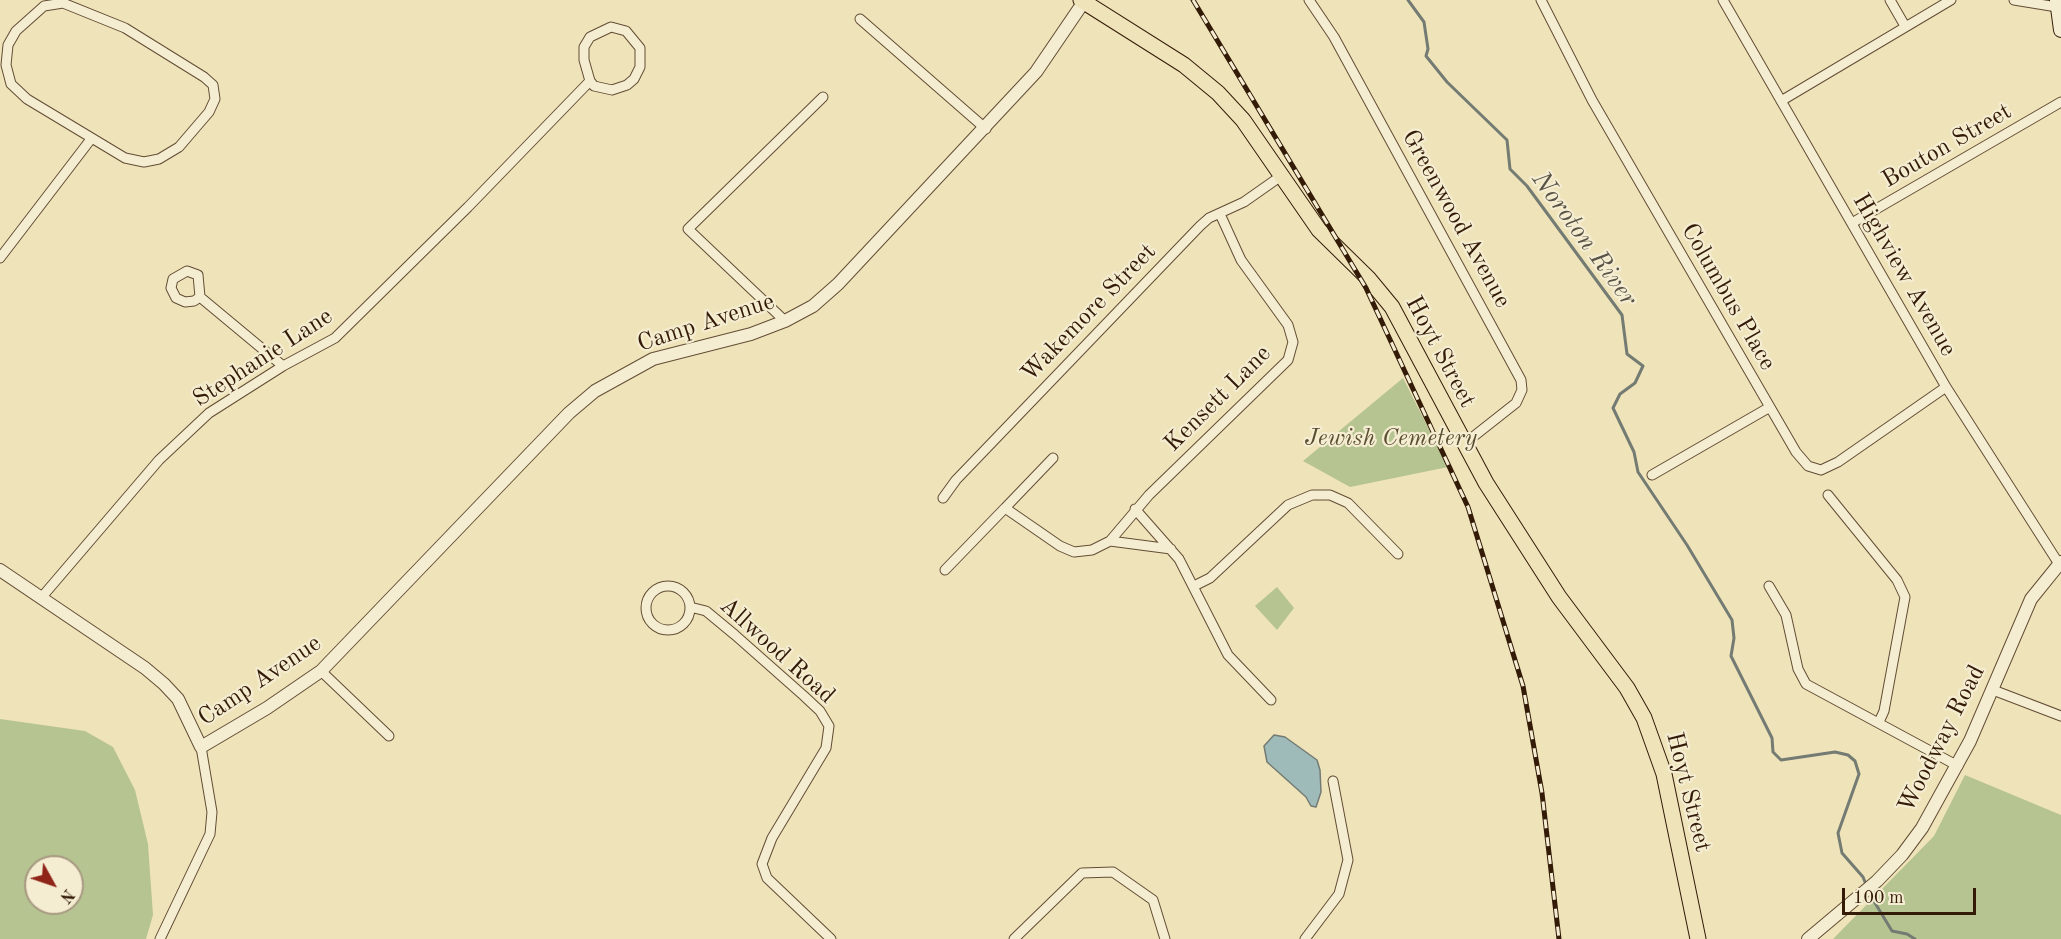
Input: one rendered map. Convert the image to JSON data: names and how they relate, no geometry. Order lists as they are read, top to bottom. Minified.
{"streets":{"main road":["Hoyt Street"],"street":["Bouton Street","Greenwood Avenue","Highview Avenue","Columbus Place","Wakemore Street","Camp Avenue","Stephanie Lane","Kensett Lane","Allwood Road","Woodway Road"]},"crossings":[["Bouton Street","Highview Avenue"],["Greenwood Avenue","Hoyt Street"],["Highview Avenue","Columbus Place"],["Highview Avenue","Woodway Road"],["Wakemore Street","Hoyt Street"],["Wakemore Street","Kensett Lane"],["Camp Avenue","Hoyt Street"]],"water":["Noroton River"],"parks":["Jewish Cemetery"],"scale_bar":"100 m","north":"bottom right"}
